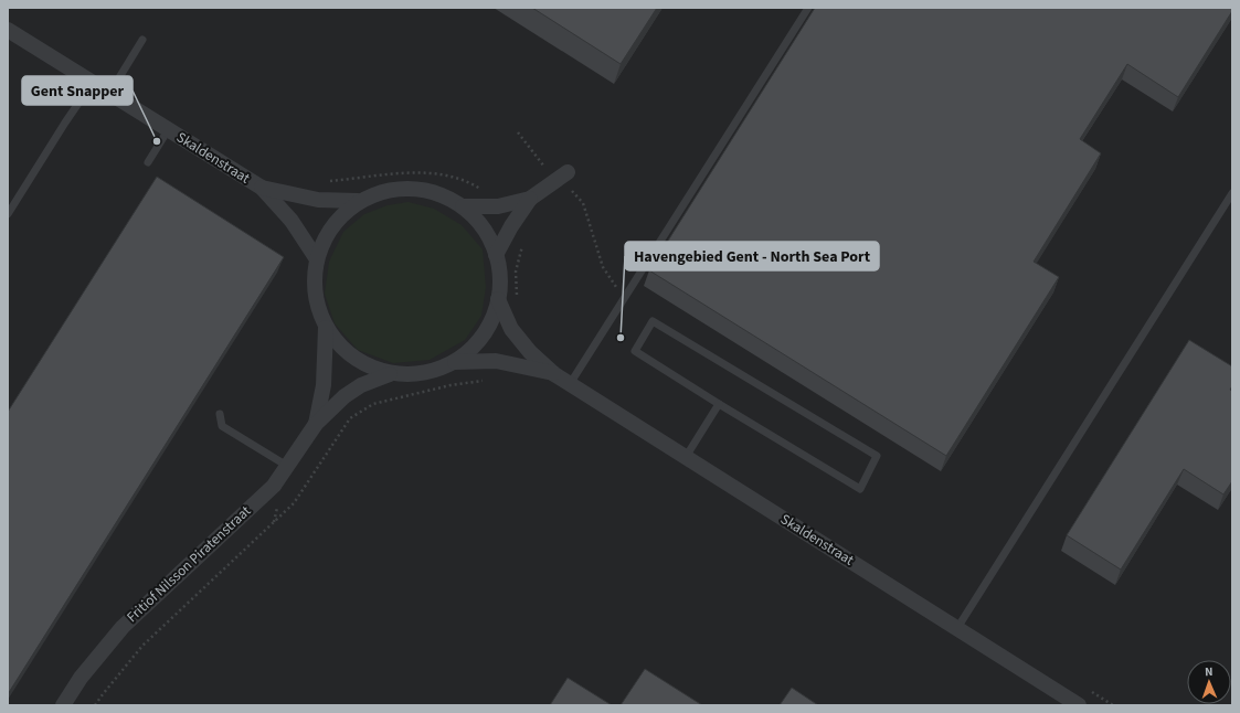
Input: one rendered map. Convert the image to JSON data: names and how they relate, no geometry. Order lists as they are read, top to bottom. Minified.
{"streets":{"street":["Skaldenstraat","Fritiof Nilsson Piratenstraat"]},"crossings":[["Skaldenstraat","Fritiof Nilsson Piratenstraat"]],"places":["Gent Snapper","Havengebied Gent - North Sea Port"],"north":"top"}
